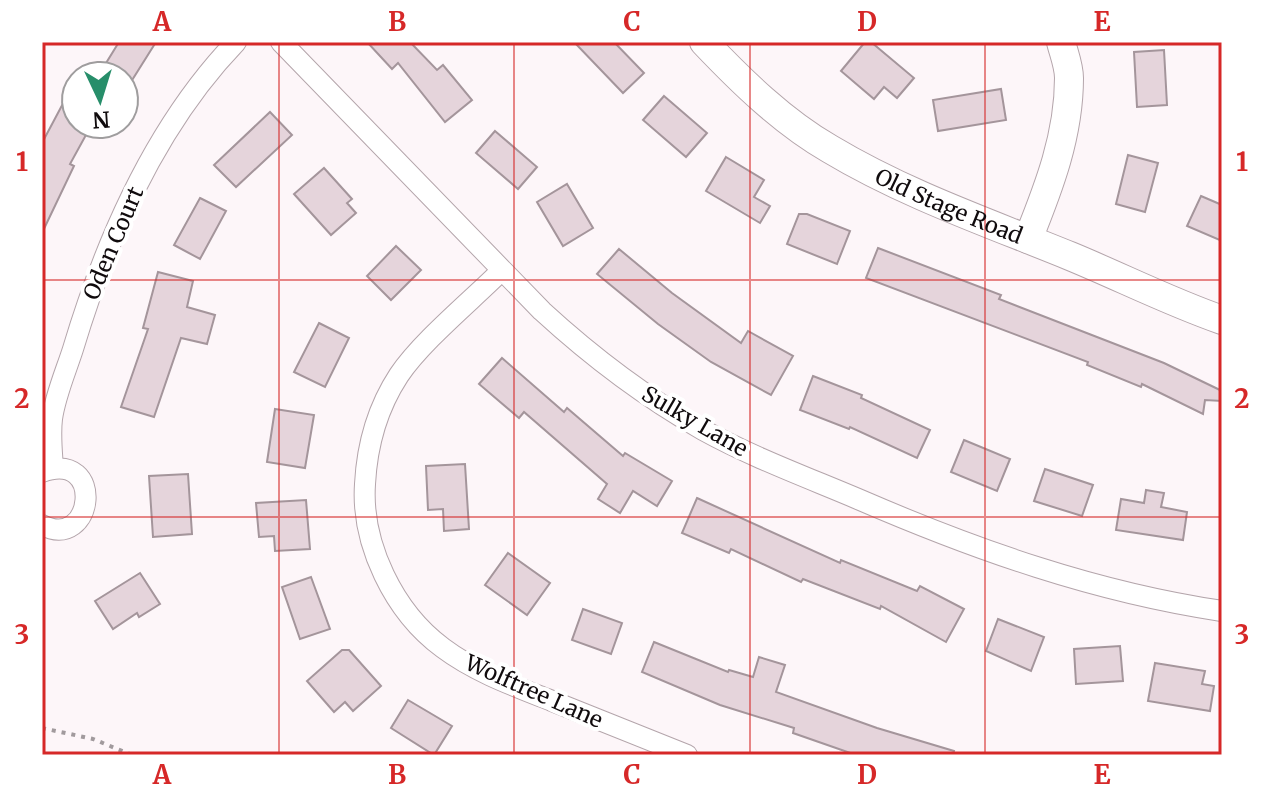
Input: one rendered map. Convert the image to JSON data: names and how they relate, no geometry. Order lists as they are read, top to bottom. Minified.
{"streets":{"street":["Old Stage Road","Oden Court","Sulky Lane","Wolftree Lane"]},"crossings":[["Sulky Lane","Wolftree Lane"]],"north":"bottom","grid":{"columns":["A","B","C","D","E"],"rows":["1","2","3"]}}
